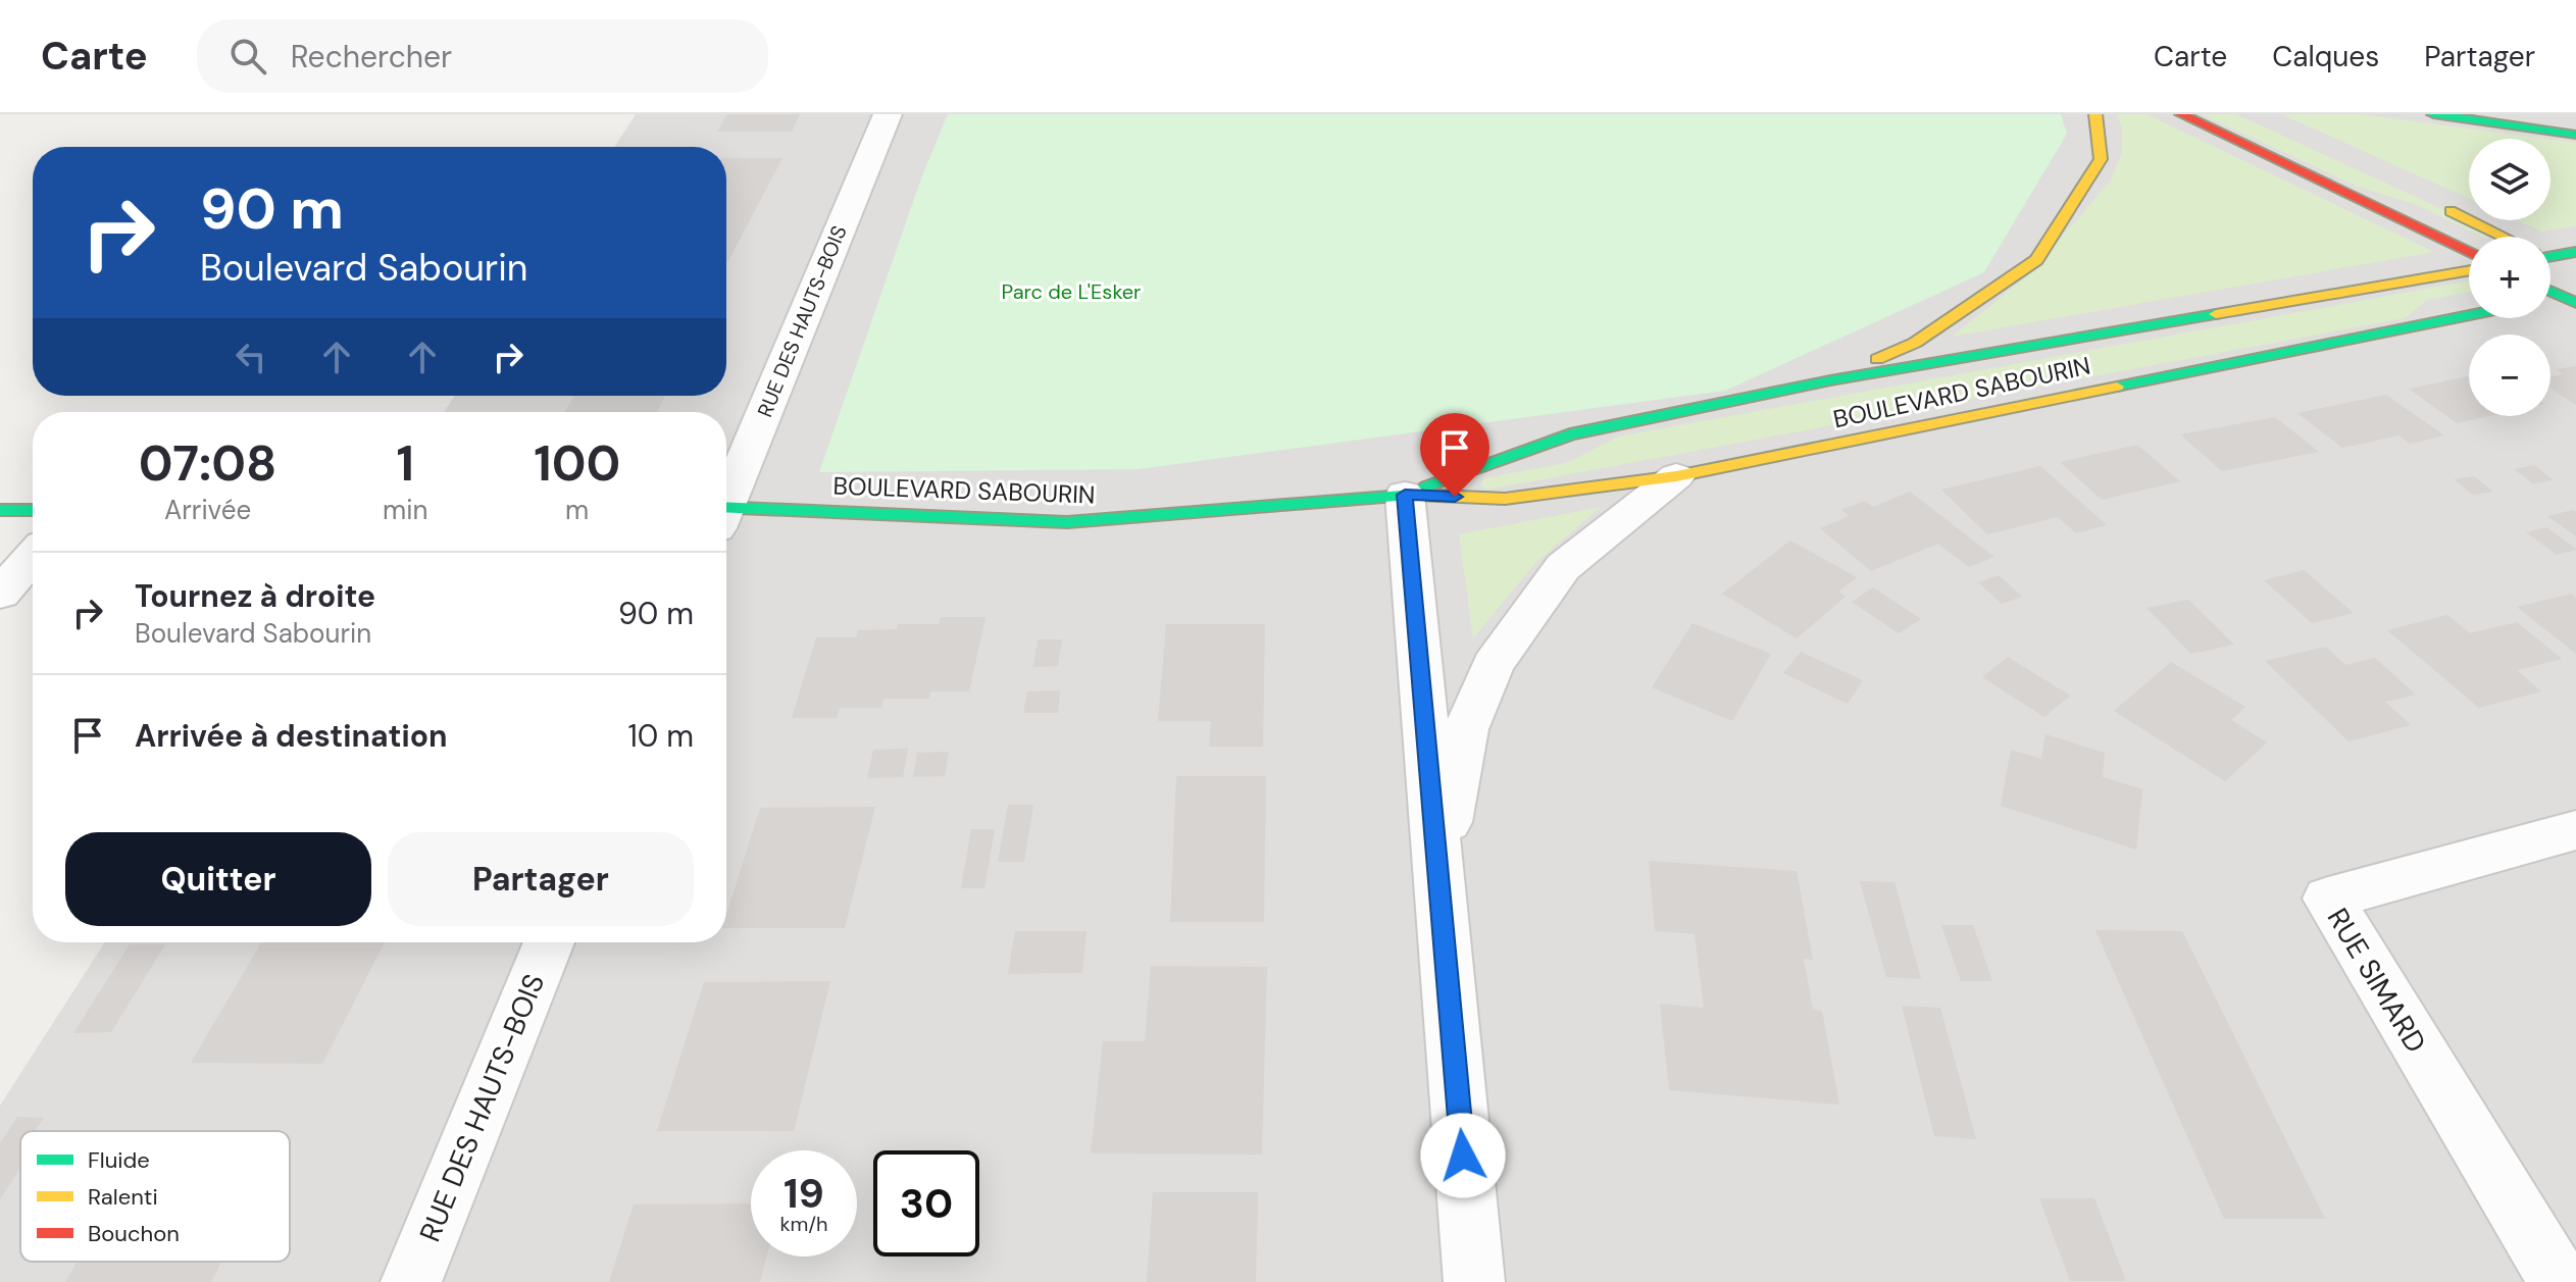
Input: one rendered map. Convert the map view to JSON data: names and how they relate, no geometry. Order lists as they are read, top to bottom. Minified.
{"streets":{"street":["RUE DES HAUTS-BOIS","BOULEVARD SABOURIN","RUE SIMARD"]},"parks":["Parc de L'Esker"],"legend":["Fluide","Ralenti","Bouchon"],"page":{"header":"Carte","search":"Rechercher","nav":["Carte","Calques","Partager"],"map_buttons":["+","−"],"turn":["90 m","Boulevard Sabourin"],"eta":["07:08","Arrivée","1","min","100","m"],"list":[{"name":"Tournez à droite","note":"Boulevard Sabourin","value":"90 m"},{"name":"Arrivée à destination","value":"10 m"}],"buttons":["Quitter","Partager"],"speed":"19 km/h","limit":"30"}}
